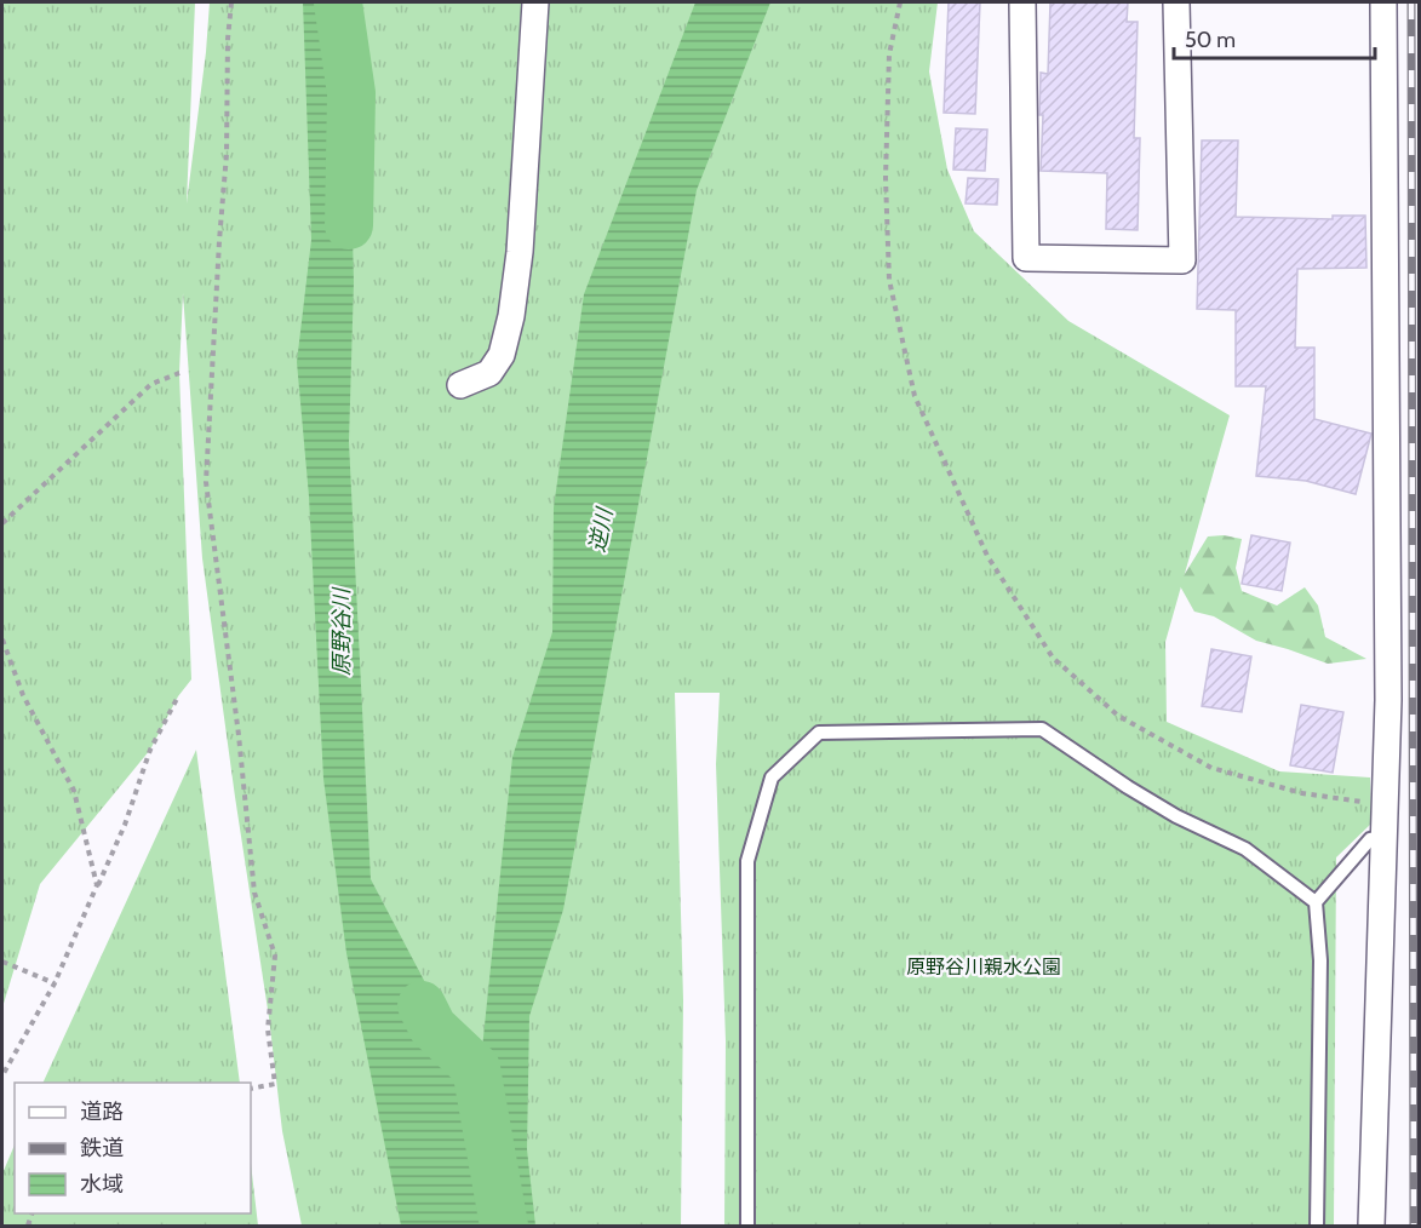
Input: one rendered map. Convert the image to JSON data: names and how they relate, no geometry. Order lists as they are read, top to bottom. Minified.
{"water":["逆川","原野谷川"],"parks":["原野谷川親水公園"],"legend":["道路","鉄道","水域"],"scale_bar":"50 m"}
